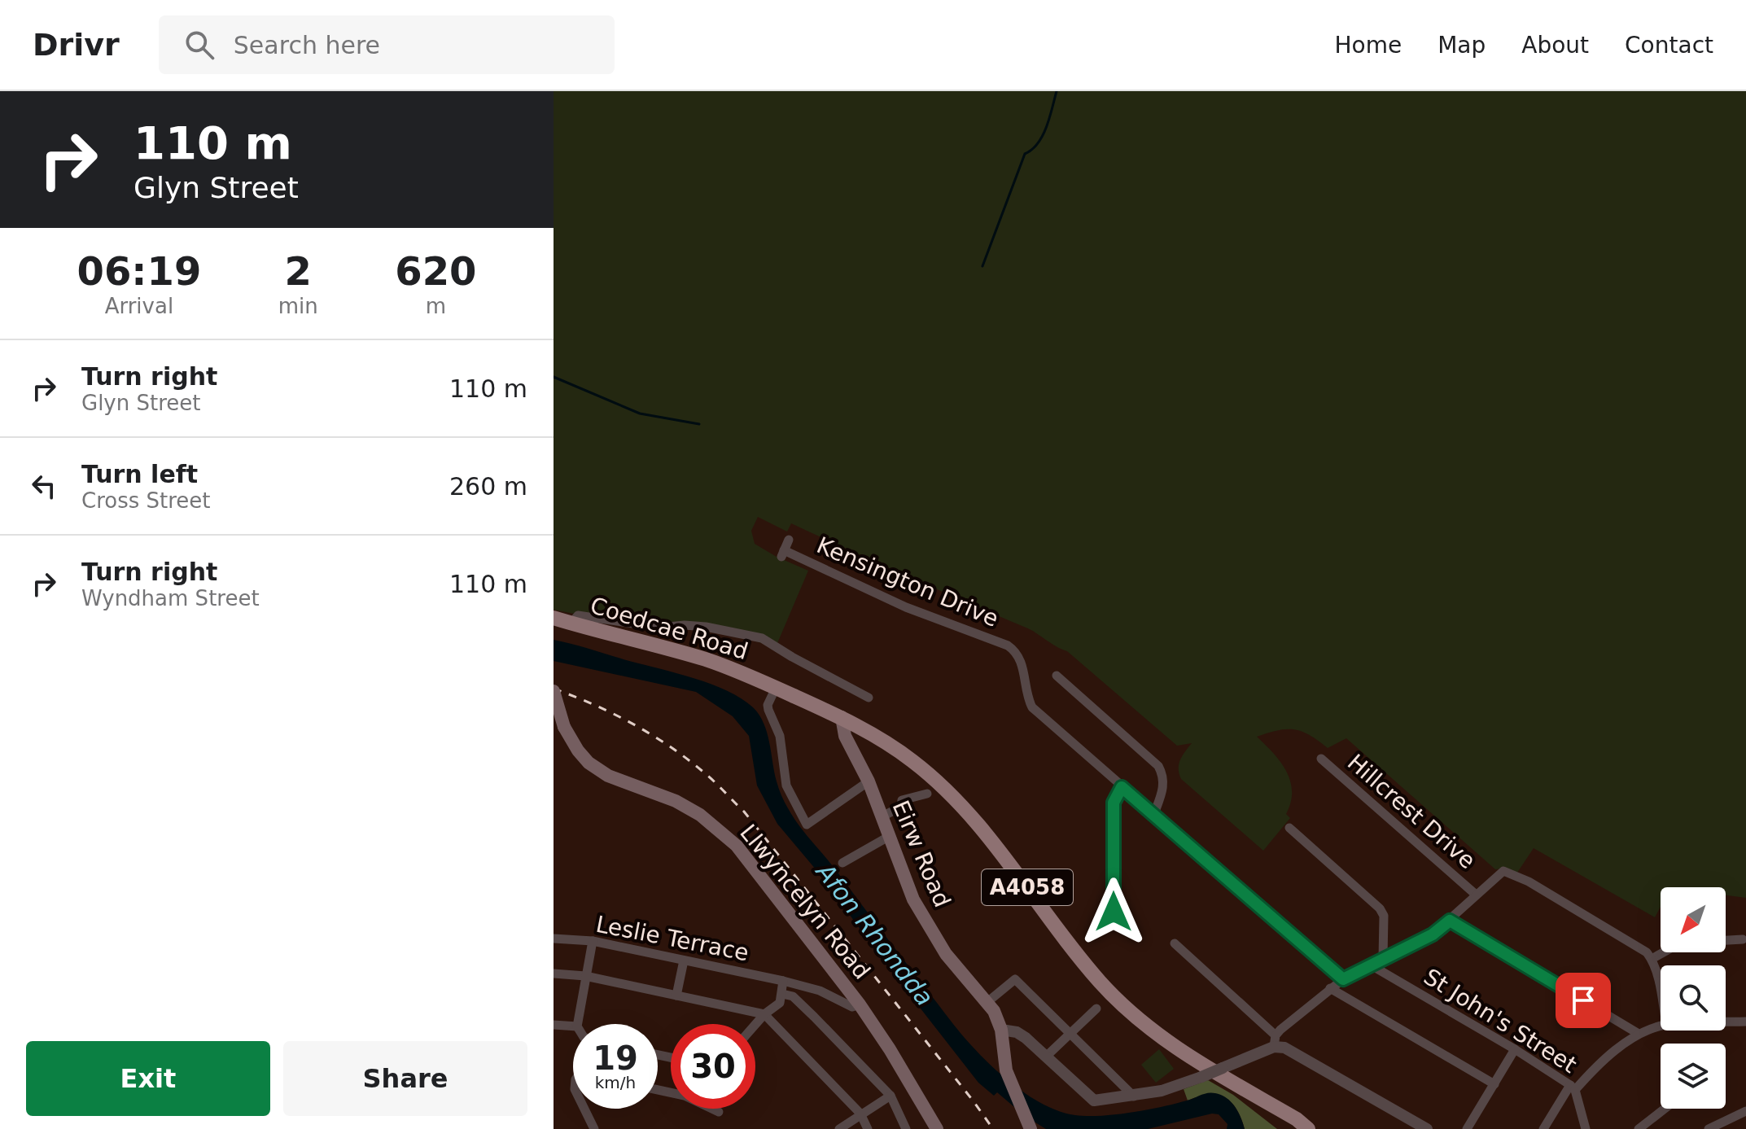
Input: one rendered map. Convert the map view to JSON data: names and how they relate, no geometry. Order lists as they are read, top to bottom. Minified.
{"streets":{"main road":["Coedcae Road","Eirw Road","A4058","Llwyncelyn Road"],"street":["Kensington Drive","Hillcrest Drive","Leslie Terrace","St John's Street"]},"crossings":[["Coedcae Road","Eirw Road"],["Coedcae Road","A4058"],["Eirw Road","A4058"],["Llwyncelyn Road","Leslie Terrace"]],"water":["Afon Rhondda"],"north":"bottom left","page":{"header":"Drivr","search":"Search here","nav":["Home","Map","About","Contact"],"turn":["110 m","Glyn Street"],"eta":["06:19","Arrival","2","min","620","m"],"list":[{"name":"Turn right","note":"Glyn Street","value":"110 m"},{"name":"Turn left","note":"Cross Street","value":"260 m"},{"name":"Turn right","note":"Wyndham Street","value":"110 m"}],"speed":"19 km/h","limit":"30","buttons":["Exit","Share"]}}
